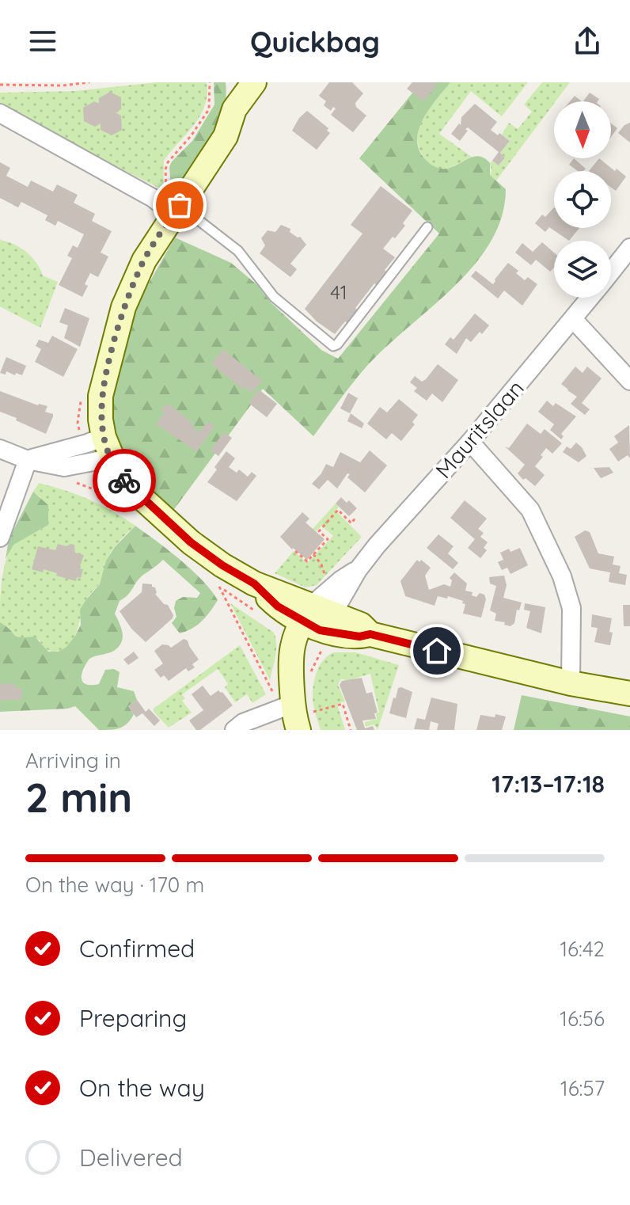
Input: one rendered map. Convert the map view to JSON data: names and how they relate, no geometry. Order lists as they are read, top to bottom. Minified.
{"streets":{"street":["Mauritslaan"]},"house_numbers":["41"],"north":"bottom","page":{"header":"Quickbag","heading":["2 min","Arriving in","17:13–17:18"],"bar":"On the way · 170 m","list":[["Confirmed","16:42"],["Preparing","16:56"],["On the way","16:57"],"Delivered"]}}
